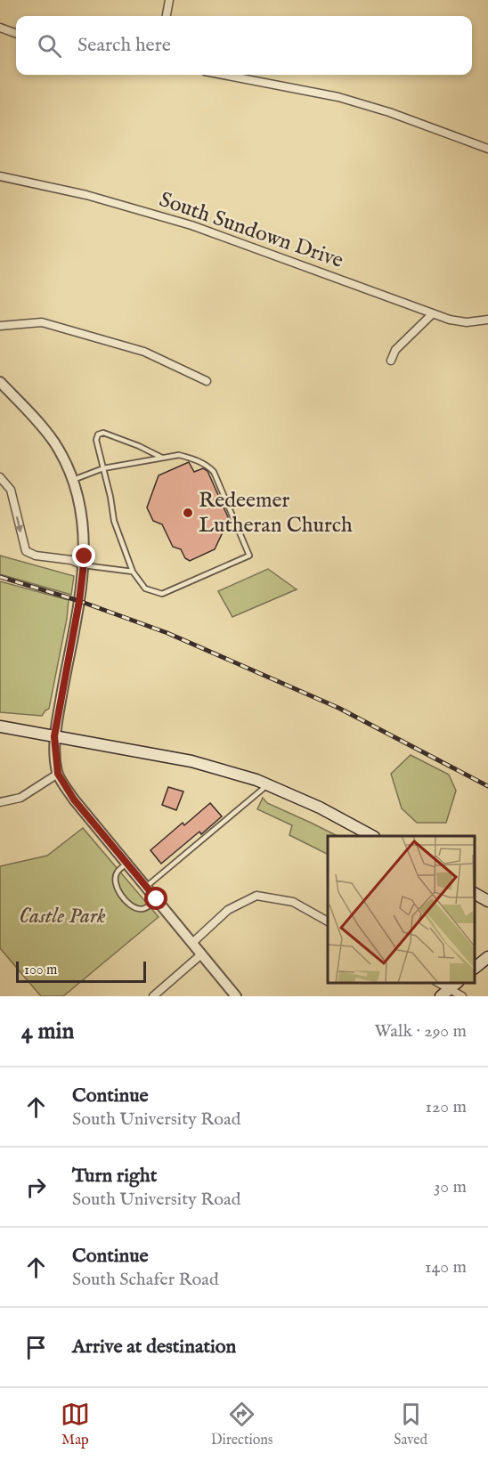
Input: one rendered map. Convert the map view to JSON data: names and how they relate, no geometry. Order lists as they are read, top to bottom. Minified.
{"streets":{"street":["South Sundown Drive"]},"parks":["Castle Park"],"places":["Redeemer Lutheran Church"],"scale_bar":"100 m","page":{"search":"Search here","scale":"100 m","heading":["4 min","Walk · 290 m"],"list":[["Continue","South University Road","120 m"],["Turn right","South University Road","30 m"],["Continue","South Schafer Road","140 m"],"Arrive at destination"],"nav":["Map","Directions","Saved"]}}
